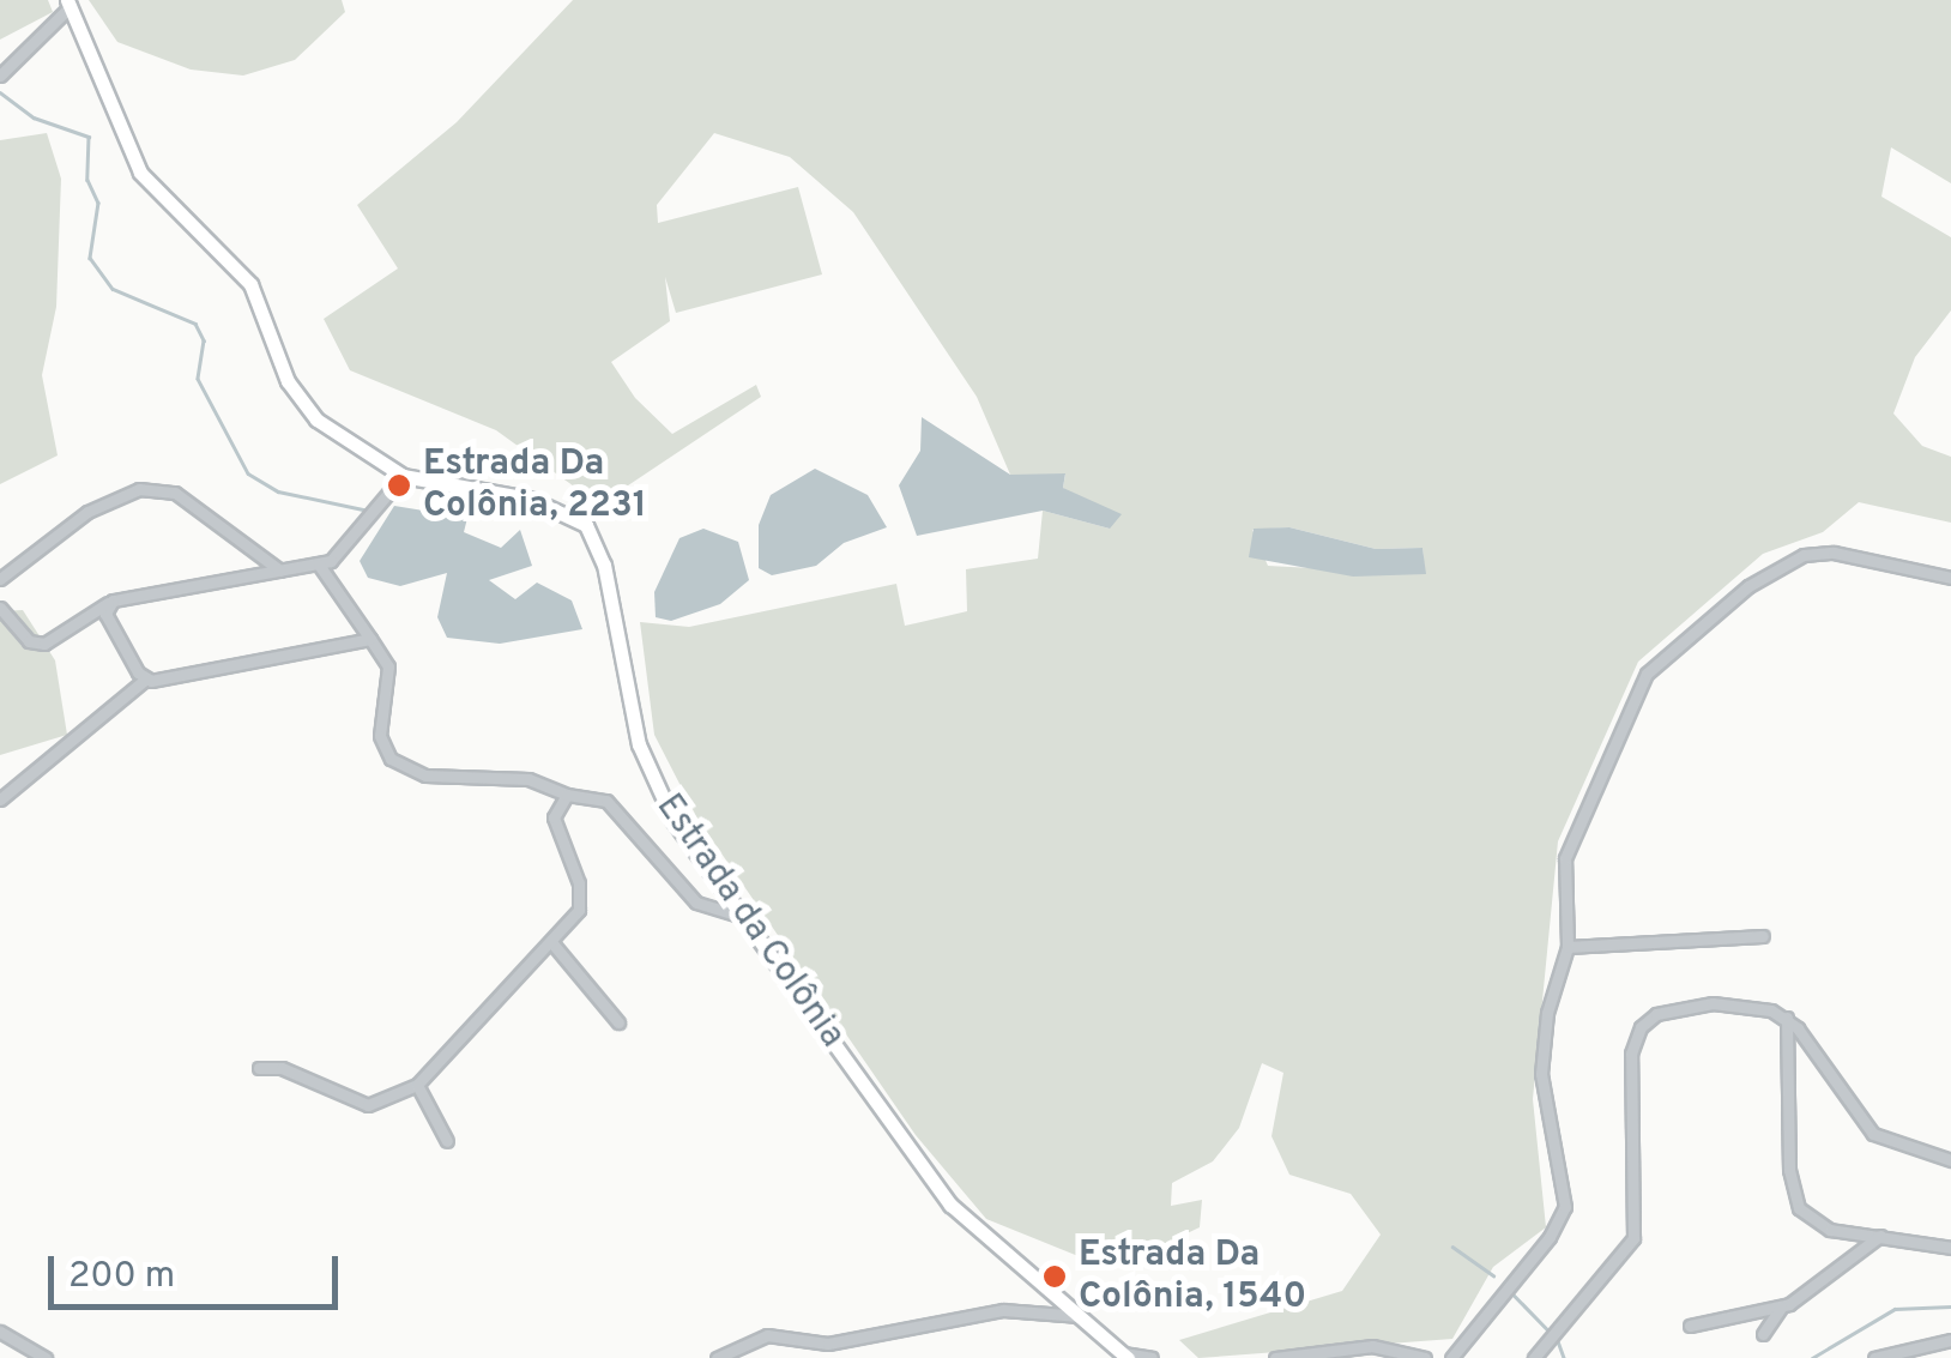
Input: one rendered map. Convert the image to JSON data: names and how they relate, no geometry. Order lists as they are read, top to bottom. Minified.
{"streets":{"main road":["Estrada da Colônia"]},"places":["Estrada Da Colônia, 2231","Estrada Da Colônia, 1540"],"scale_bar":"200 m"}
